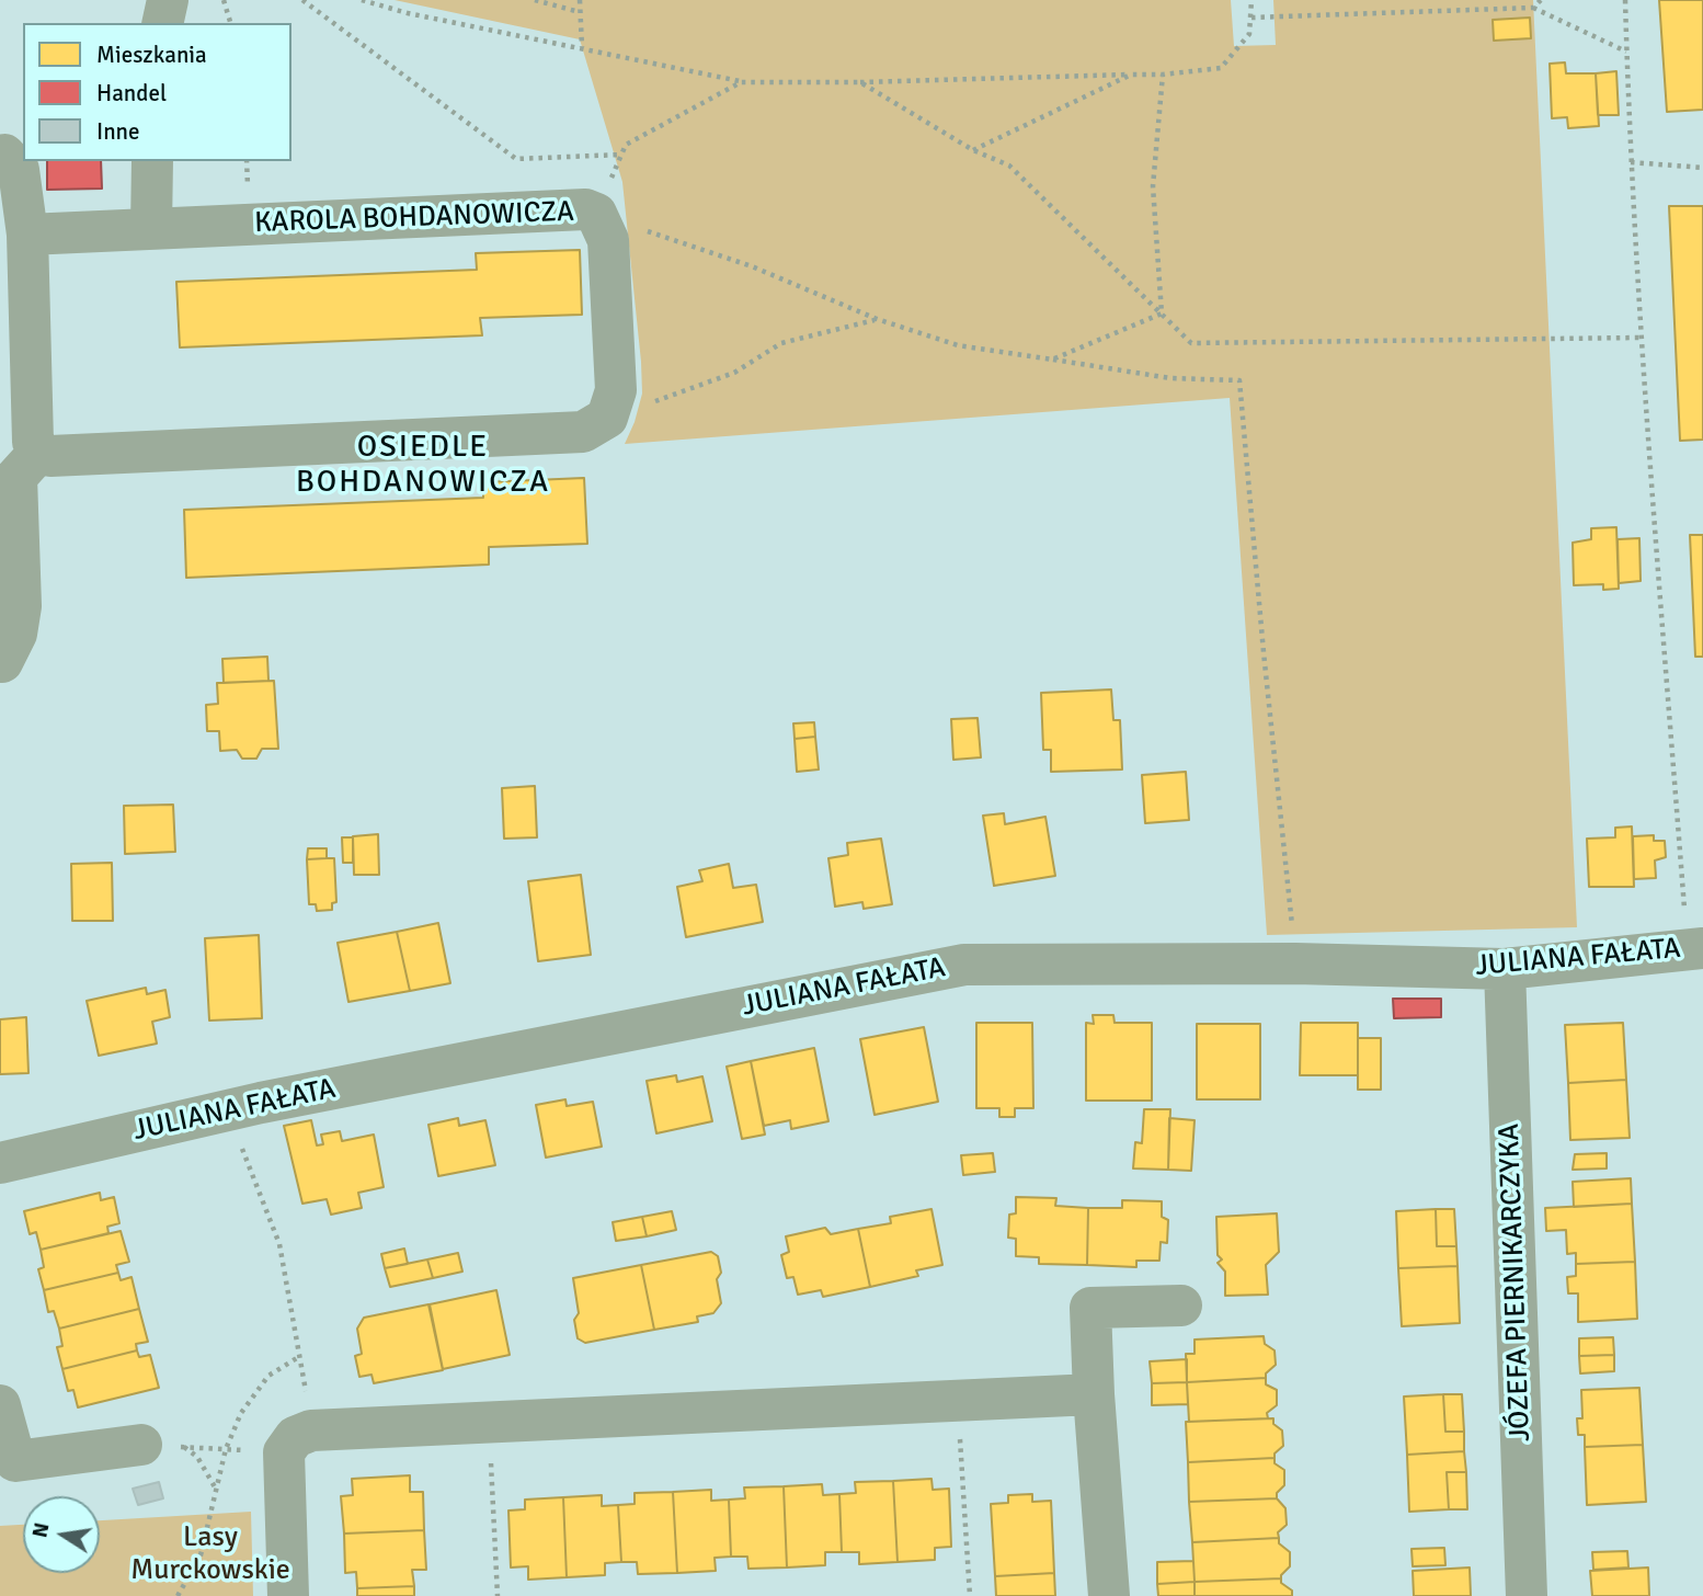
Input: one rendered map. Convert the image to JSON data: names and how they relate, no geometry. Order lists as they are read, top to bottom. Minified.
{"streets":{"street":["KAROLA BOHDANOWICZA","JULIANA FAŁATA","JÓZEFA PIERNIKARCZYKA"]},"crossings":[["JULIANA FAŁATA","JÓZEFA PIERNIKARCZYKA"]],"districts":["OSIEDLE BOHDANOWICZA"],"parks":["Lasy Murckowskie"],"legend":["Mieszkania","Handel","Inne"],"north":"left"}
